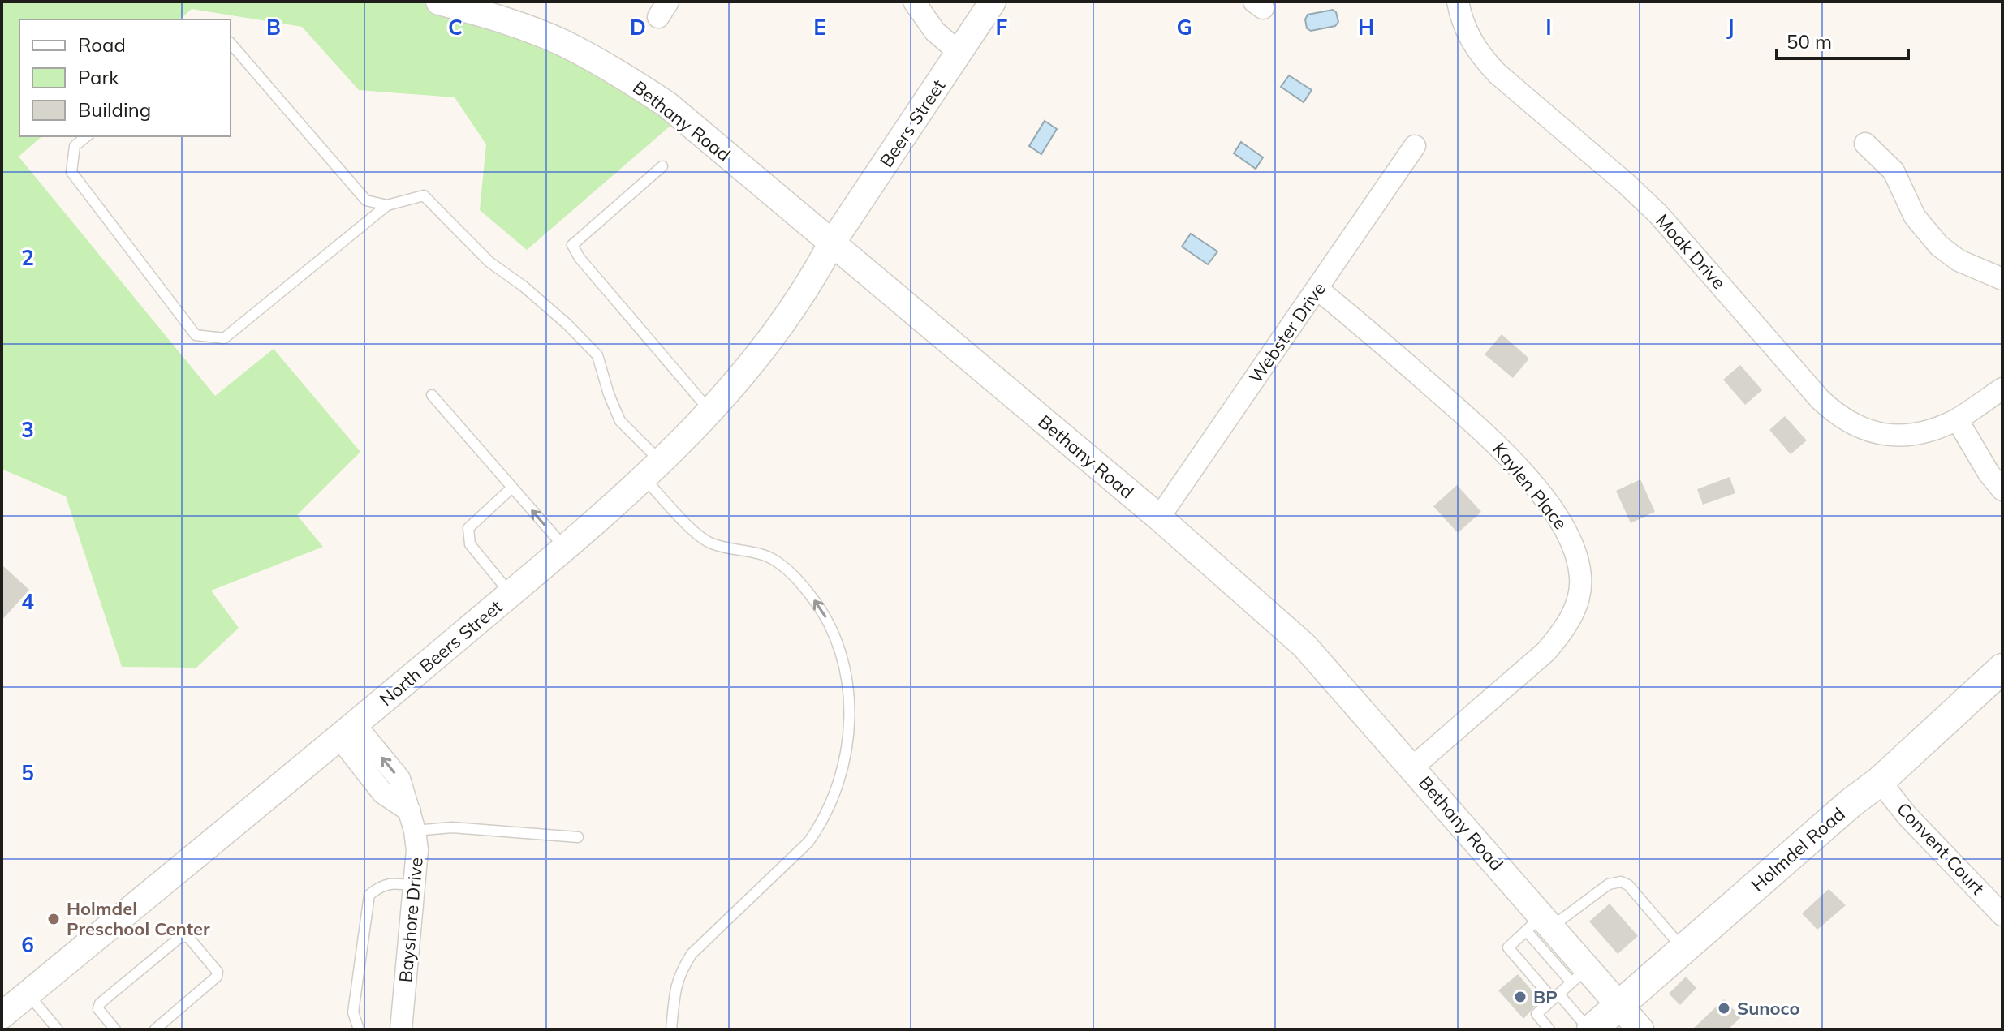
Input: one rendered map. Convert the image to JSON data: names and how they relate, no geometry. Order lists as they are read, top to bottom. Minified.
{"streets":{"main road":["Holmdel Road"],"street":["Bethany Road","Beers Street","Moak Drive","Webster Drive","Kaylen Place","North Beers Street","Convent Court","Bayshore Drive"]},"crossings":[["Bethany Road","Beers Street"],["Bethany Road","Webster Drive"],["Bethany Road","Kaylen Place"],["Bethany Road","North Beers Street"],["Bethany Road","Holmdel Road"],["Beers Street","North Beers Street"],["Webster Drive","Kaylen Place"],["North Beers Street","Bayshore Drive"],["Convent Court","Holmdel Road"]],"places":["Holmdel Preschool Center","BP","Sunoco"],"legend":["Road","Park","Building"],"scale_bar":"50 m","grid":{"columns":["B","C","D","E","F","G","H","I","J"],"rows":["2","3","4","5","6"]}}
